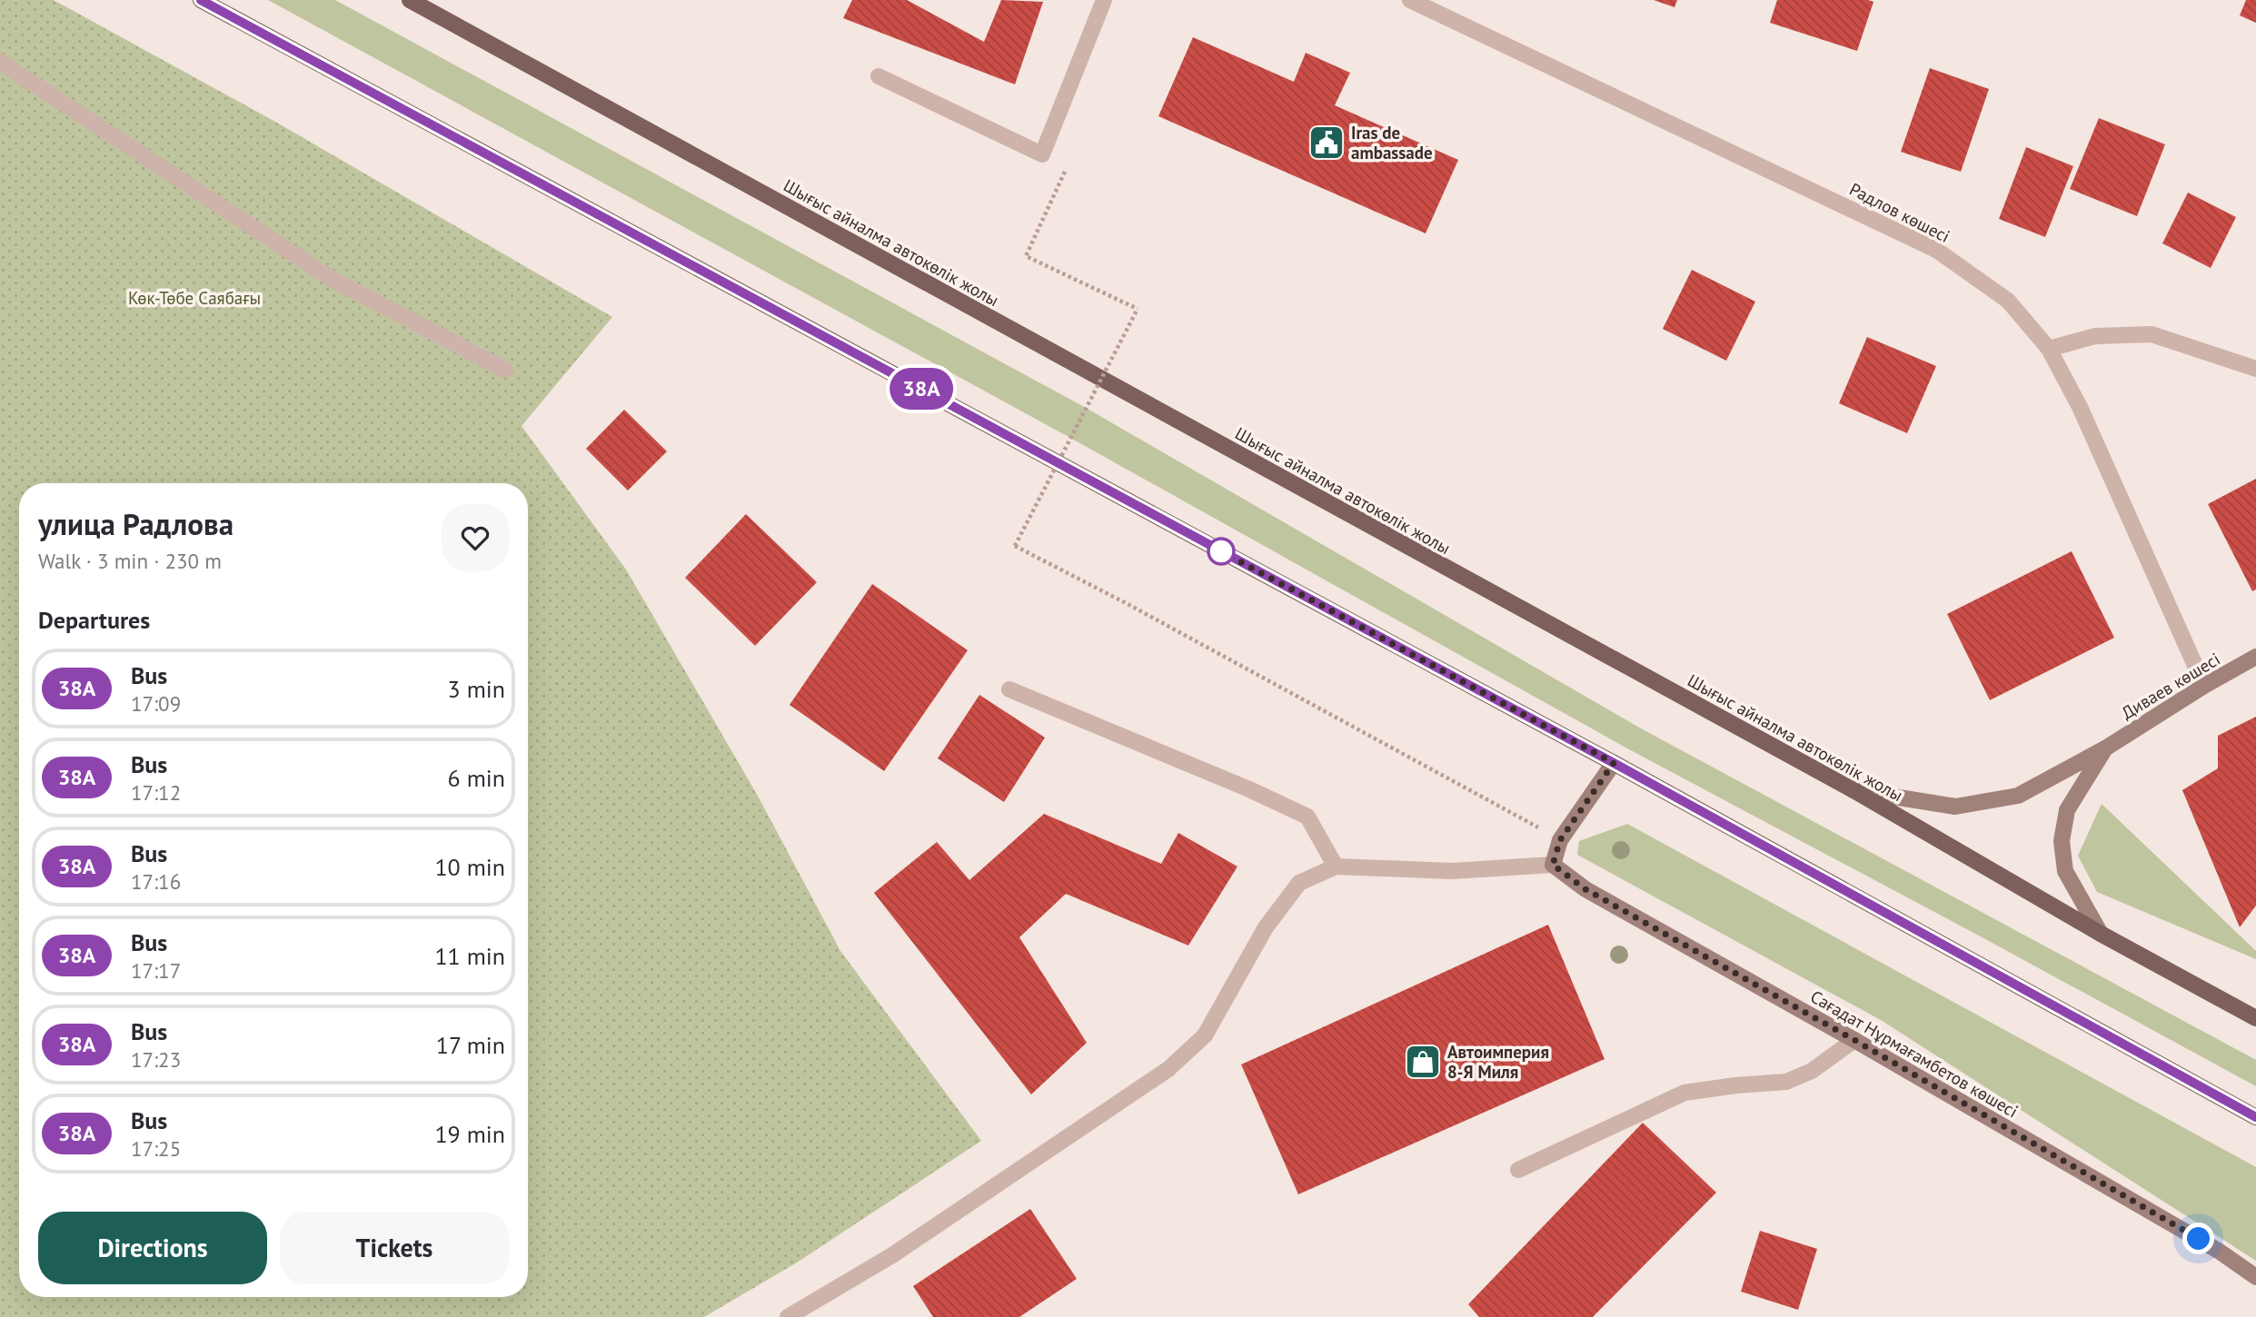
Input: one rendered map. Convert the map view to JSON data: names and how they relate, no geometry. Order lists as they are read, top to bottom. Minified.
{"streets":{"main road":["Шығыс айналма автокөлік жолы"],"street":["Радлов көшесі","Диваев көшесі","Сағадат Нұрмағамбетов көшесі"]},"crossings":[["Радлов көшесі","Диваев көшесі"],["Шығыс айналма автокөлік жолы","Диваев көшесі"]],"parks":["Көк-Төбе Саябағы"],"places":{"public building":["Iras de ambassade"],"shop":["Автоимперия 8-Я Миля"]},"lines":["bus line 38А"],"page":{"on_map":"38А","heading":[["улица Радлова","Walk · 3 min · 230 m"],"Departures"],"list":[{"mark":"38А","name":"Bus","note":"17:09","value":"3 min"},{"mark":"38А","name":"Bus","note":"17:12","value":"6 min"},{"mark":"38А","name":"Bus","note":"17:16","value":"10 min"},{"mark":"38А","name":"Bus","note":"17:17","value":"11 min"},{"mark":"38А","name":"Bus","note":"17:23","value":"17 min"},{"mark":"38А","name":"Bus","note":"17:25","value":"19 min"}],"buttons":["Directions","Tickets"]}}
